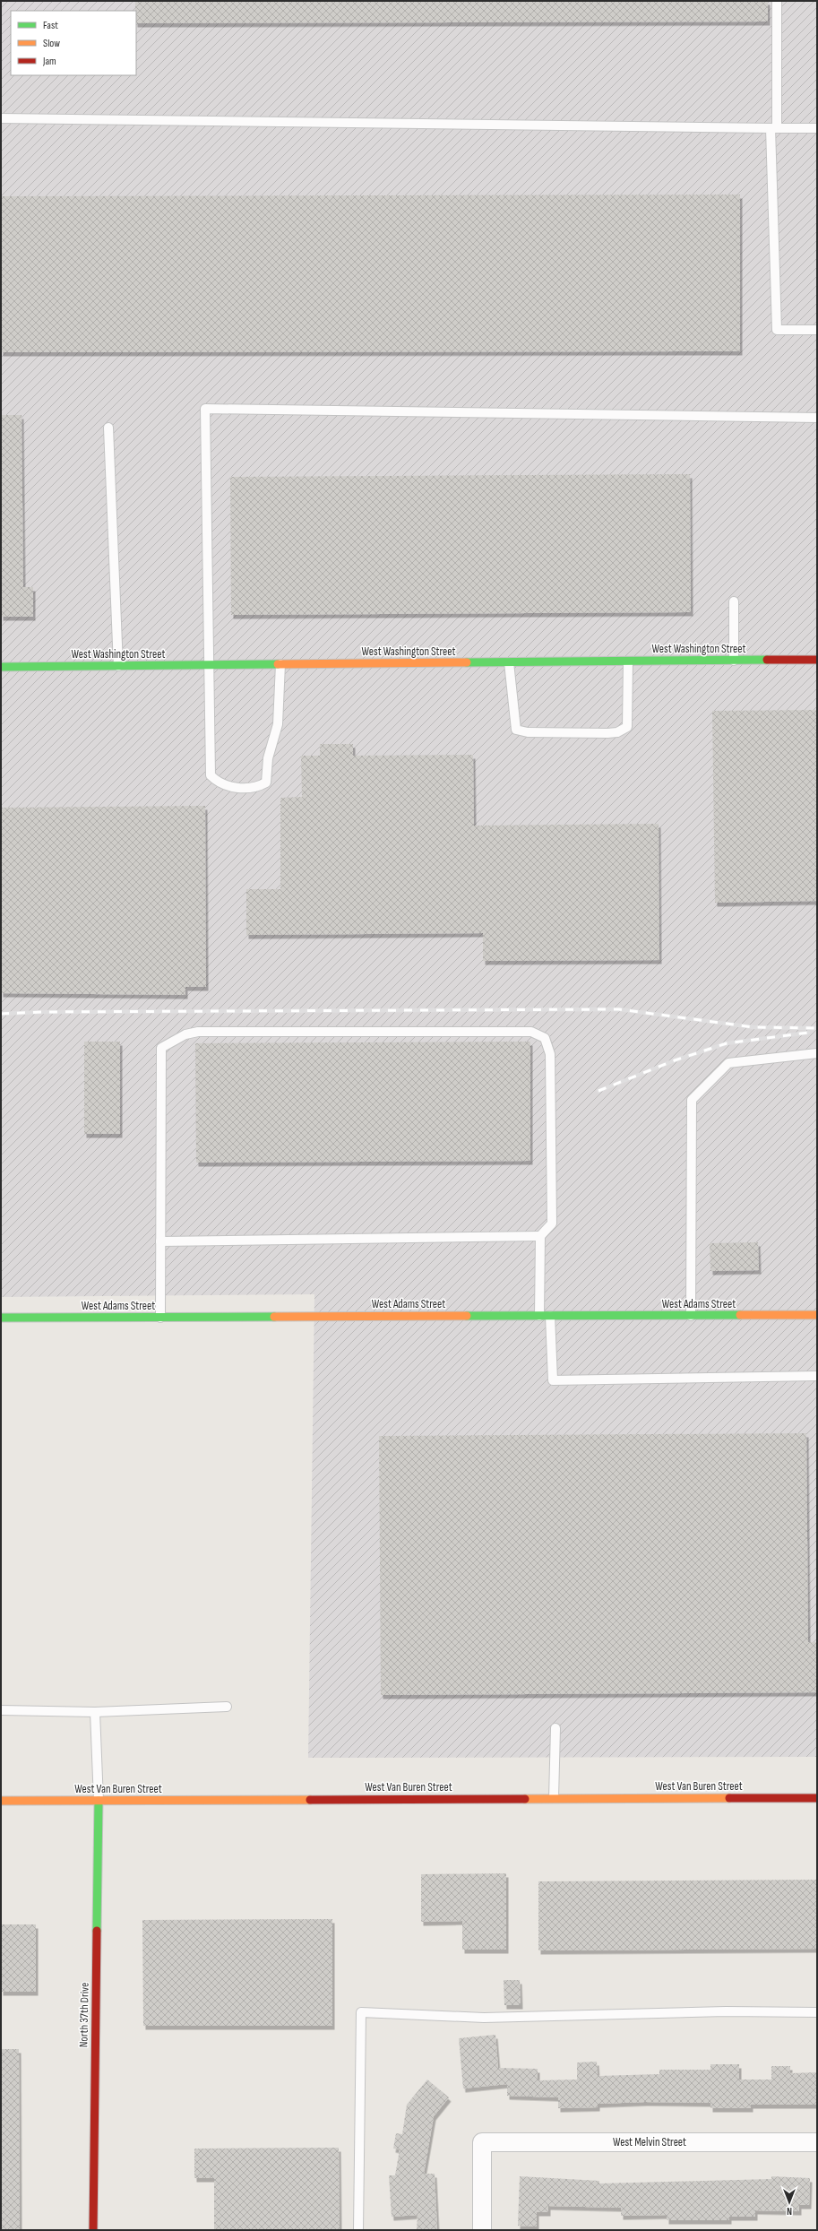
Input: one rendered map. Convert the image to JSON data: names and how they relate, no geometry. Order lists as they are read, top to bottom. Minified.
{"streets":{"street":["West Washington Street","West Adams Street","West Van Buren Street","North 37th Drive","West Melvin Street"]},"crossings":[["West Van Buren Street","North 37th Drive"]],"legend":["Fast","Slow","Jam"],"north":"bottom"}
